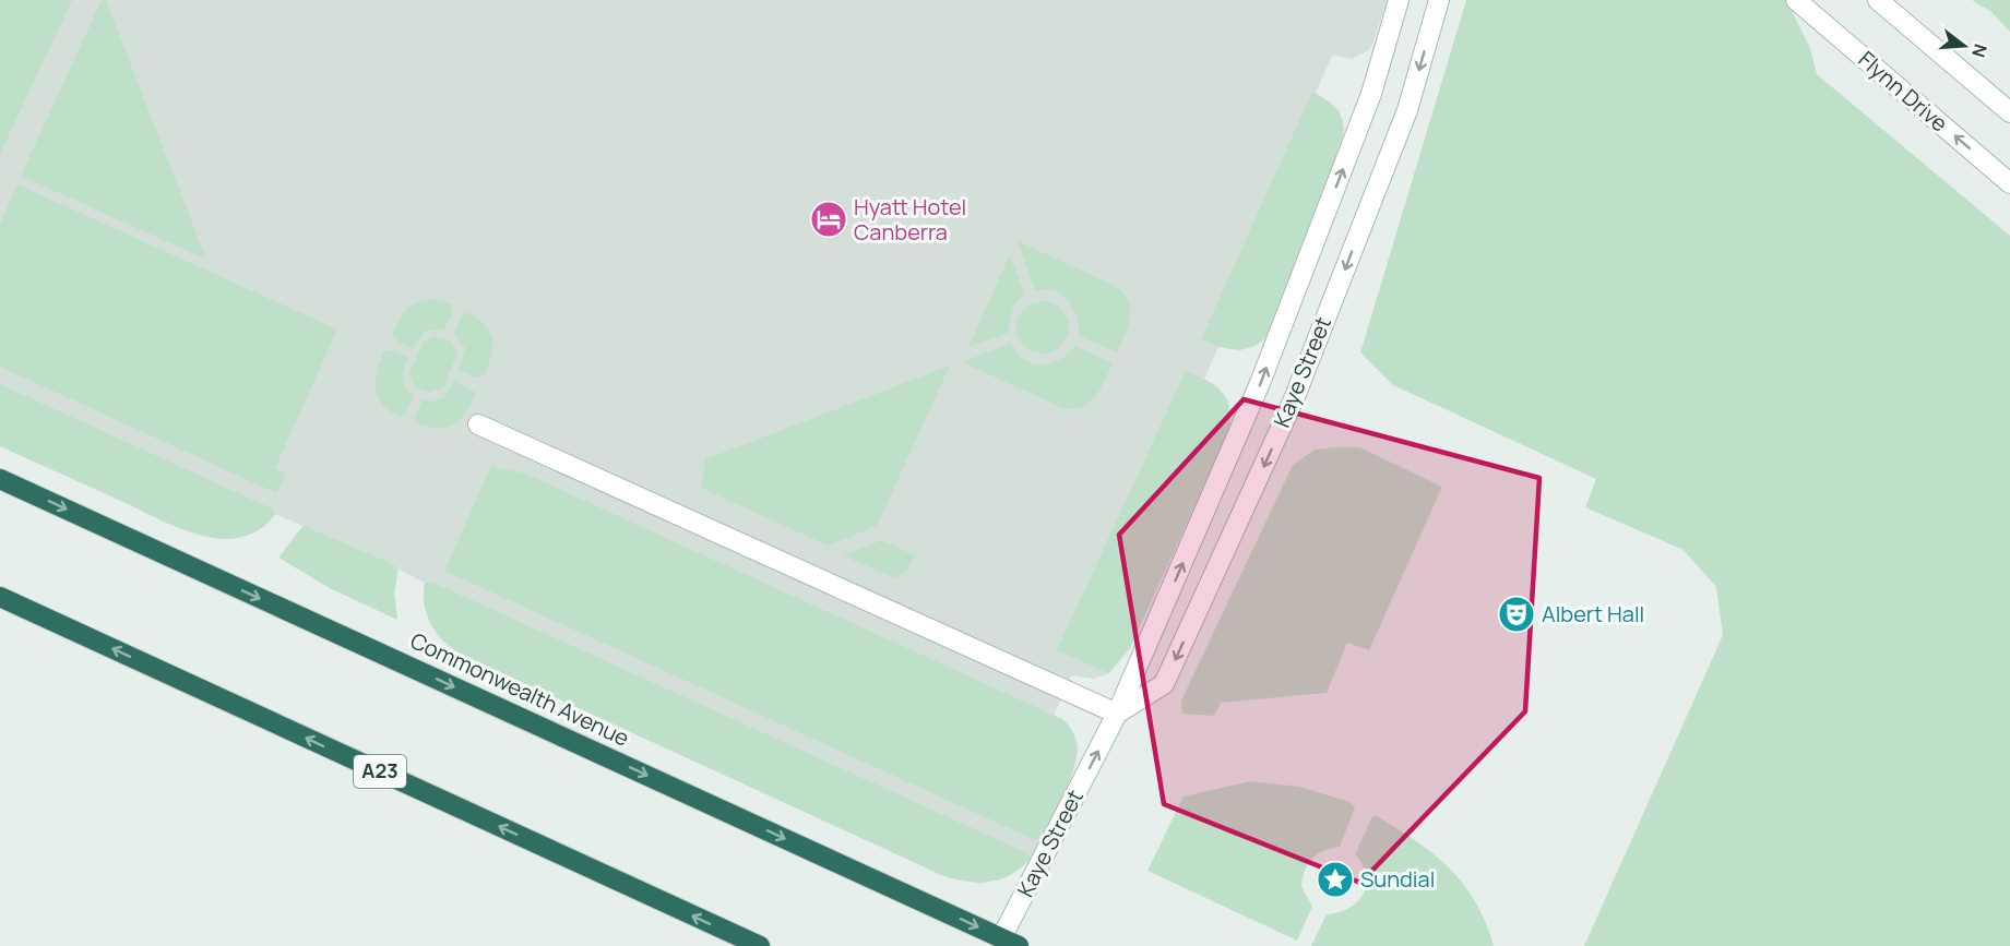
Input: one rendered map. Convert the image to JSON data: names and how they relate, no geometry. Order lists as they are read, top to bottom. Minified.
{"streets":{"highway":["Commonwealth Avenue","A23"],"street":["Flynn Drive","Kaye Street"]},"crossings":[["Kaye Street","Commonwealth Avenue"]],"places":{"hotel":["Hyatt Hotel Canberra"],"theatre":["Albert Hall"],"place":["Sundial"]},"north":"right"}
